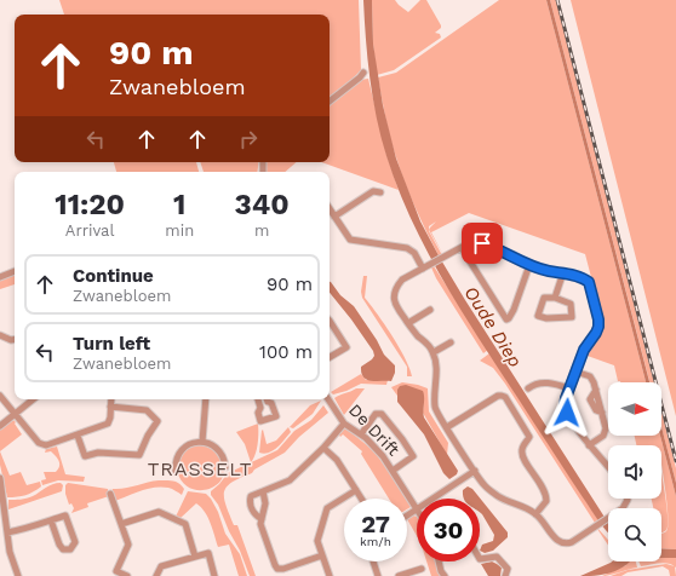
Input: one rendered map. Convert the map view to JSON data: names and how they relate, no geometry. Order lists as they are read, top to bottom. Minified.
{"streets":{"street":["De Drift"]},"districts":["TRASSELT"],"water":["Oude Diep"],"north":"right","page":{"turn":["90 m","Zwanebloem"],"eta":["11:20","Arrival","1","min","340","m"],"list":[{"name":"Continue","note":"Zwanebloem","value":"90 m"},{"name":"Turn left","note":"Zwanebloem","value":"100 m"}],"speed":"27 km/h","limit":"30"}}
